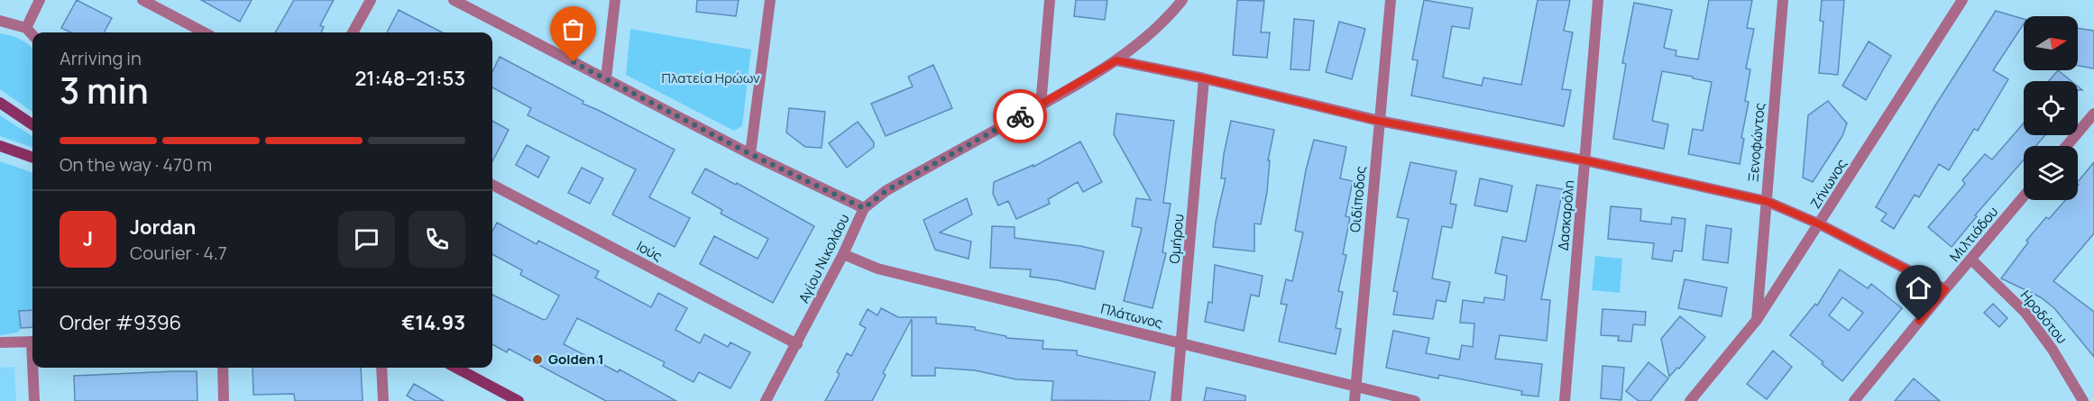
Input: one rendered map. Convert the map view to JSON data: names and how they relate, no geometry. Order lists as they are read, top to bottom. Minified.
{"streets":{"street":["Ξενοφώντος","Ζήνωνος","Οιδίποδος","Δασκαρόλη","Μιλτιάδου","Ομήρου","Ιούς","Αγίου Νικολάου","Πλάτωνος","Ηροδότου"]},"crossings":[["Ξενοφώντος","Ζήνωνος"],["Οιδίποδος","Πλάτωνος"],["Μιλτιάδου","Ηροδότου"],["Ομήρου","Πλάτωνος"],["Ιούς","Αγίου Νικολάου"],["Αγίου Νικολάου","Πλάτωνος"]],"parks":["Πλατεία Ηρώων"],"places":["Golden 1"],"north":"right","page":{"heading":["3 min","Arriving in","21:48–21:53"],"panel":["Jordan","Courier · 4.7","Order #9396","€14.93"],"bar":"On the way · 470 m","round":"J"}}
